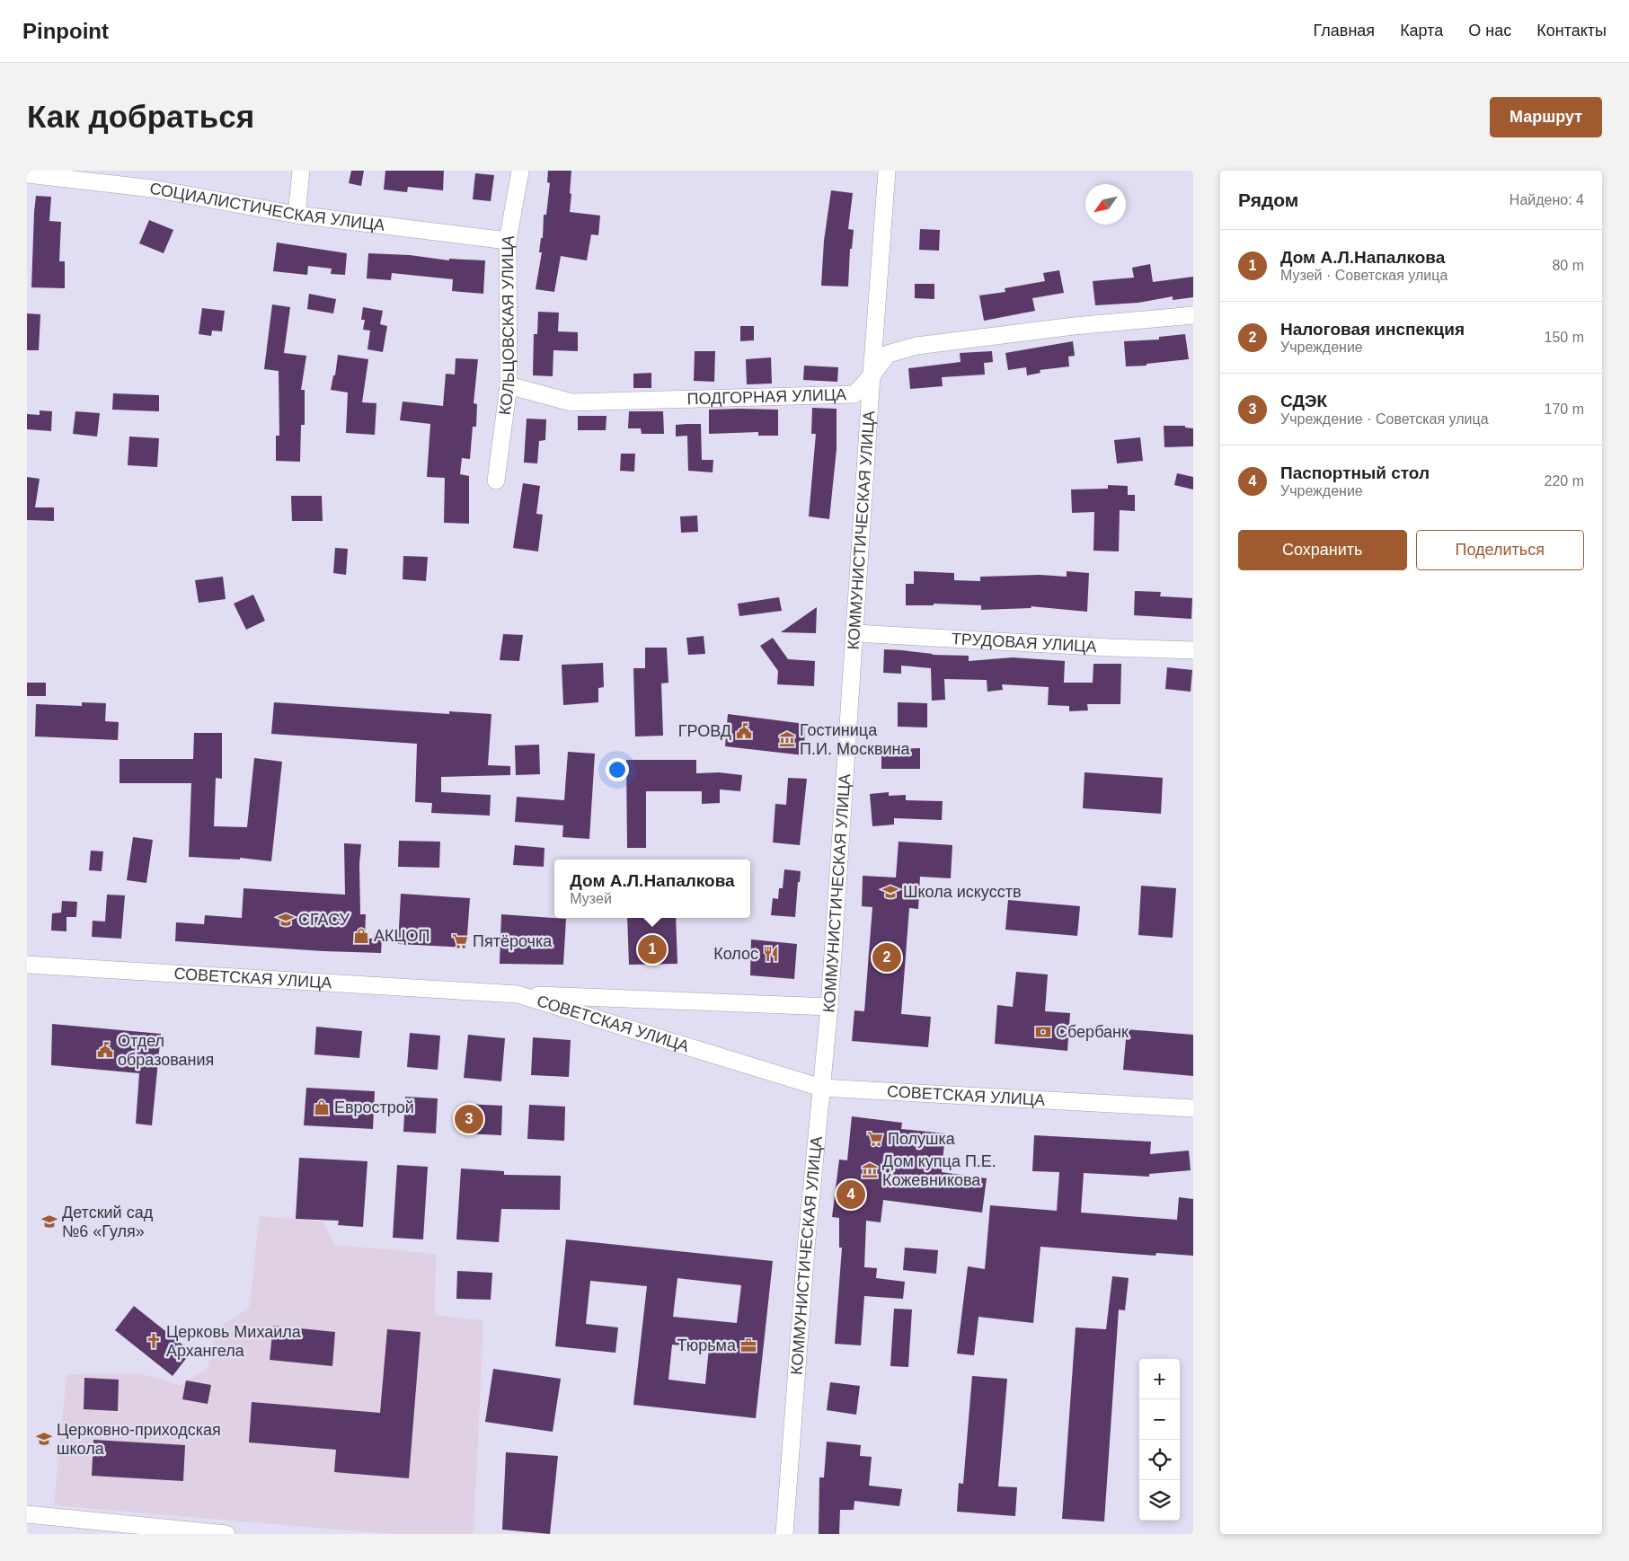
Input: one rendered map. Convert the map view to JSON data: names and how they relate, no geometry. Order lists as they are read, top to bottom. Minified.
{"streets":{"street":["СОЦИАЛИСТИЧЕСКАЯ УЛИЦА","КОЛЬЦОВСКАЯ УЛИЦА","ПОДГОРНАЯ УЛИЦА","КОММУНИСТИЧЕСКАЯ УЛИЦА","ТРУДОВАЯ УЛИЦА","СОВЕТСКАЯ УЛИЦА"]},"crossings":[["СОЦИАЛИСТИЧЕСКАЯ УЛИЦА","КОЛЬЦОВСКАЯ УЛИЦА"],["КОЛЬЦОВСКАЯ УЛИЦА","ПОДГОРНАЯ УЛИЦА"],["ПОДГОРНАЯ УЛИЦА","КОММУНИСТИЧЕСКАЯ УЛИЦА"],["КОММУНИСТИЧЕСКАЯ УЛИЦА","ТРУДОВАЯ УЛИЦА"],["КОММУНИСТИЧЕСКАЯ УЛИЦА","СОВЕТСКАЯ УЛИЦА"]],"places":{"public building":["ГРОВД","Отдел образования"],"museum":["Гостиница П.И. Москвина","Дом купца П.Е. Кожевникова"],"school or university":["Школа искусств","СГАСУ","Детский сад №6 «Гуля»","Церковно-приходская школа"],"shop":["АКЦОП","Еврострой"],"supermarket":["Пятёрочка","Полушка"],"restaurant":["Колос"],"bank":["Сбербанк"],"church":["Церковь Михаила Архангела"],"office":["Тюрьма"]},"north":"bottom left","page":{"header":"Pinpoint","nav":["Главная","Карта","О нас","Контакты"],"buttons":["Маршрут",["Сохранить","Поделиться"]],"title":"Как добраться","heading":["Рядом","Найдено: 4"],"list":[{"mark":"1","name":"Дом А.Л.Напалкова","note":"Музей · Советская улица","value":"80 m"},{"mark":"2","name":"Налоговая инспекция","note":"Учреждение","value":"150 m"},{"mark":"3","name":"СДЭК","note":"Учреждение · Советская улица","value":"170 m"},{"mark":"4","name":"Паспортный стол","note":"Учреждение","value":"220 m"}],"popup":["Дом А.Л.Напалкова","Музей"],"pins":["1","2","3","4"],"map_buttons":["+","−"]}}
